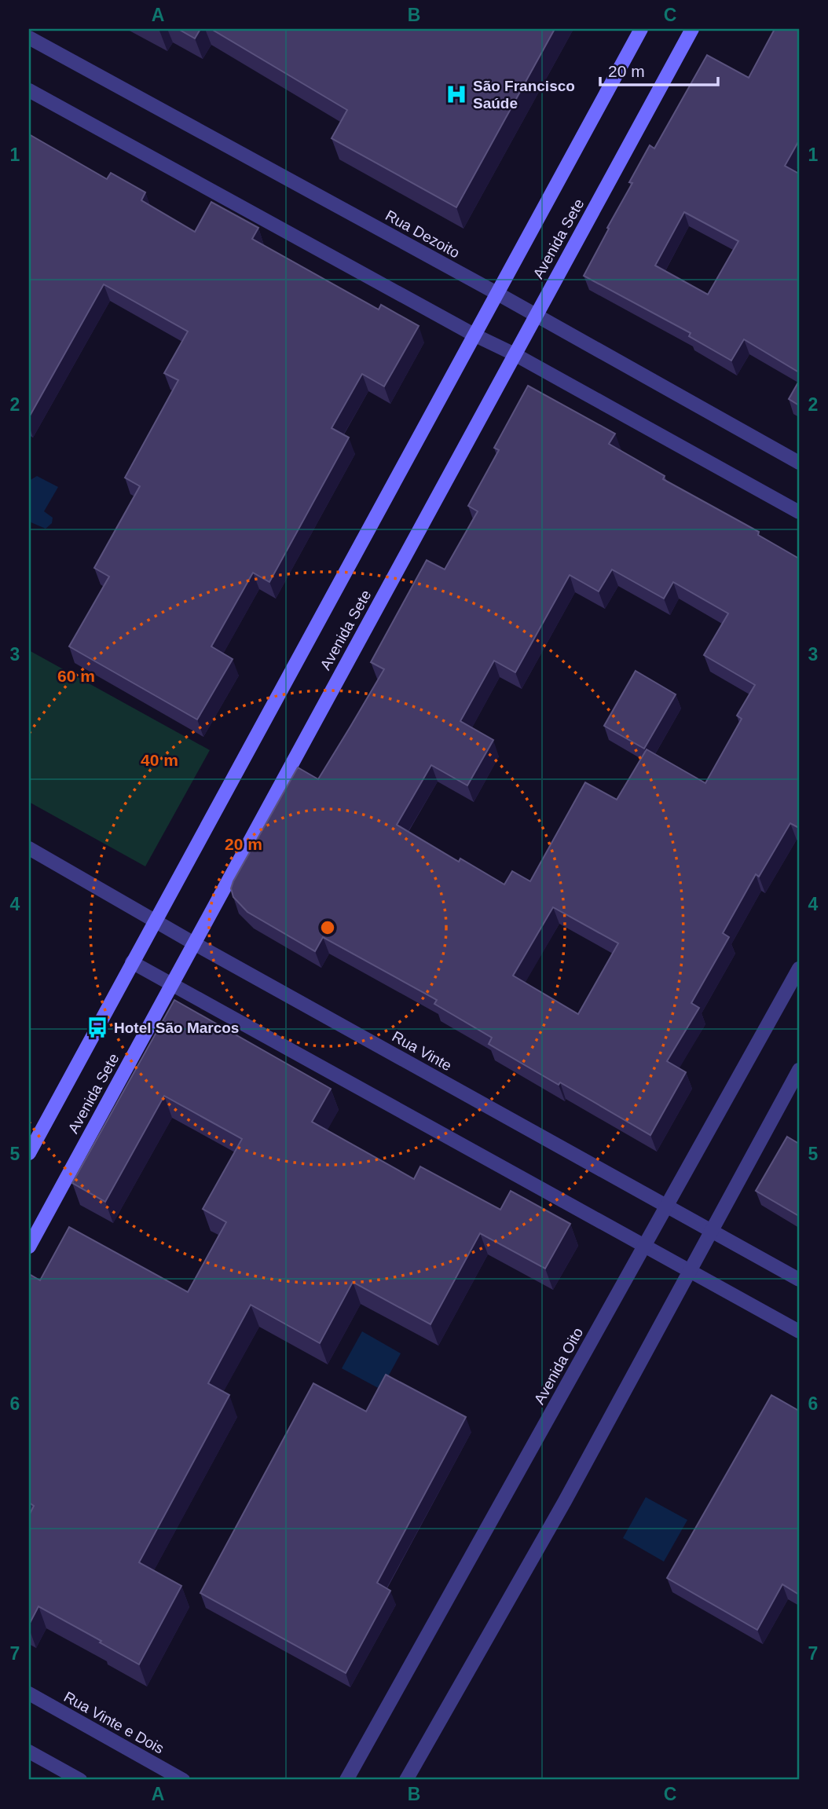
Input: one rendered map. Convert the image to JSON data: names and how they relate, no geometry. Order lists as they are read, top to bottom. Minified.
{"streets":{"street":["Rua Dezoito","Avenida Sete","Rua Vinte","Avenida Oito","Rua Vinte e Dois"]},"crossings":[["Rua Dezoito","Avenida Sete"],["Avenida Sete","Rua Vinte"],["Rua Vinte","Avenida Oito"]],"places":{"hospital":["São Francisco Saúde"],"bus stop":["Hotel São Marcos"]},"scale_bar":"20 m","grid":{"columns":["A","B","C"],"rows":["1","2","3","4","5","6","7"]},"rings":["60 m","40 m","20 m"]}
